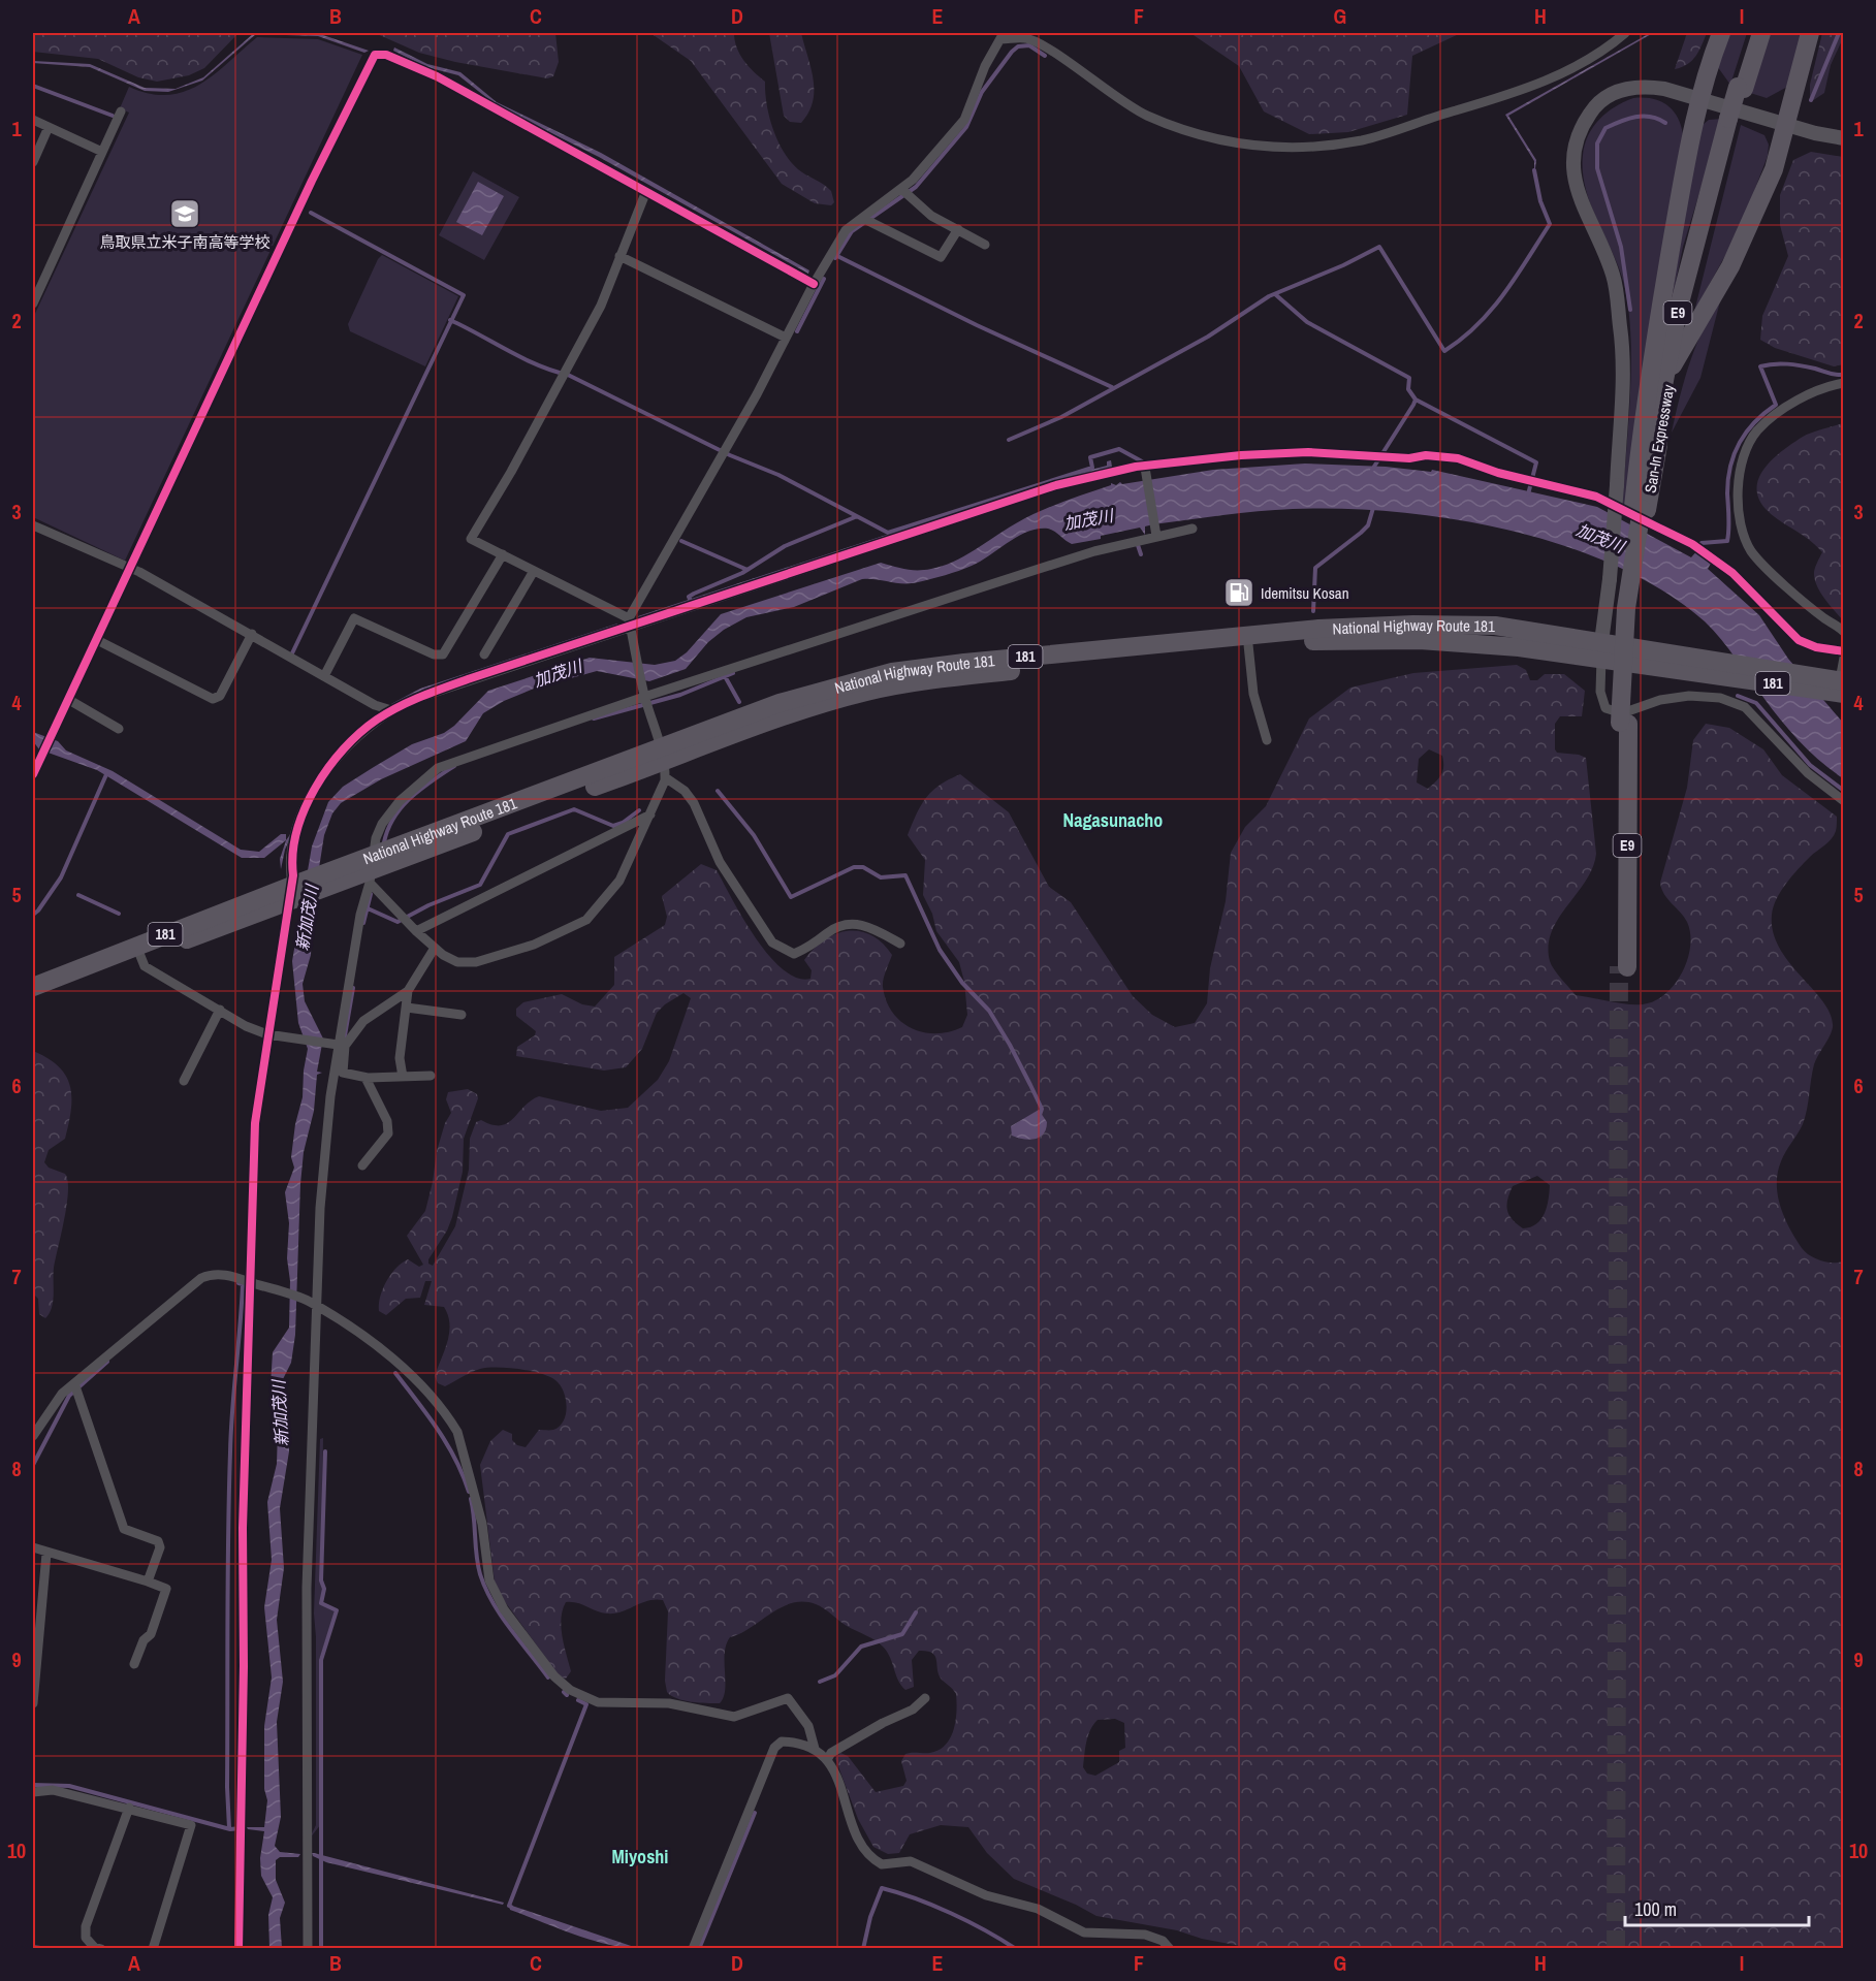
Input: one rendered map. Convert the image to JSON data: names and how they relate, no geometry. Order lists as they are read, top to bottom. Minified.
{"streets":{"highway":["E9","San-In Expressway","National Highway Route 181","181"]},"districts":["Nagasunacho","Miyoshi"],"water":["加茂川","新加茂川"],"places":{"school or university":["鳥取県立米子南高等学校"],"fuel station":["Idemitsu Kosan"]},"scale_bar":"100 m","grid":{"columns":["A","B","C","D","E","F","G","H","I"],"rows":["1","2","3","4","5","6","7","8","9","10"]}}
